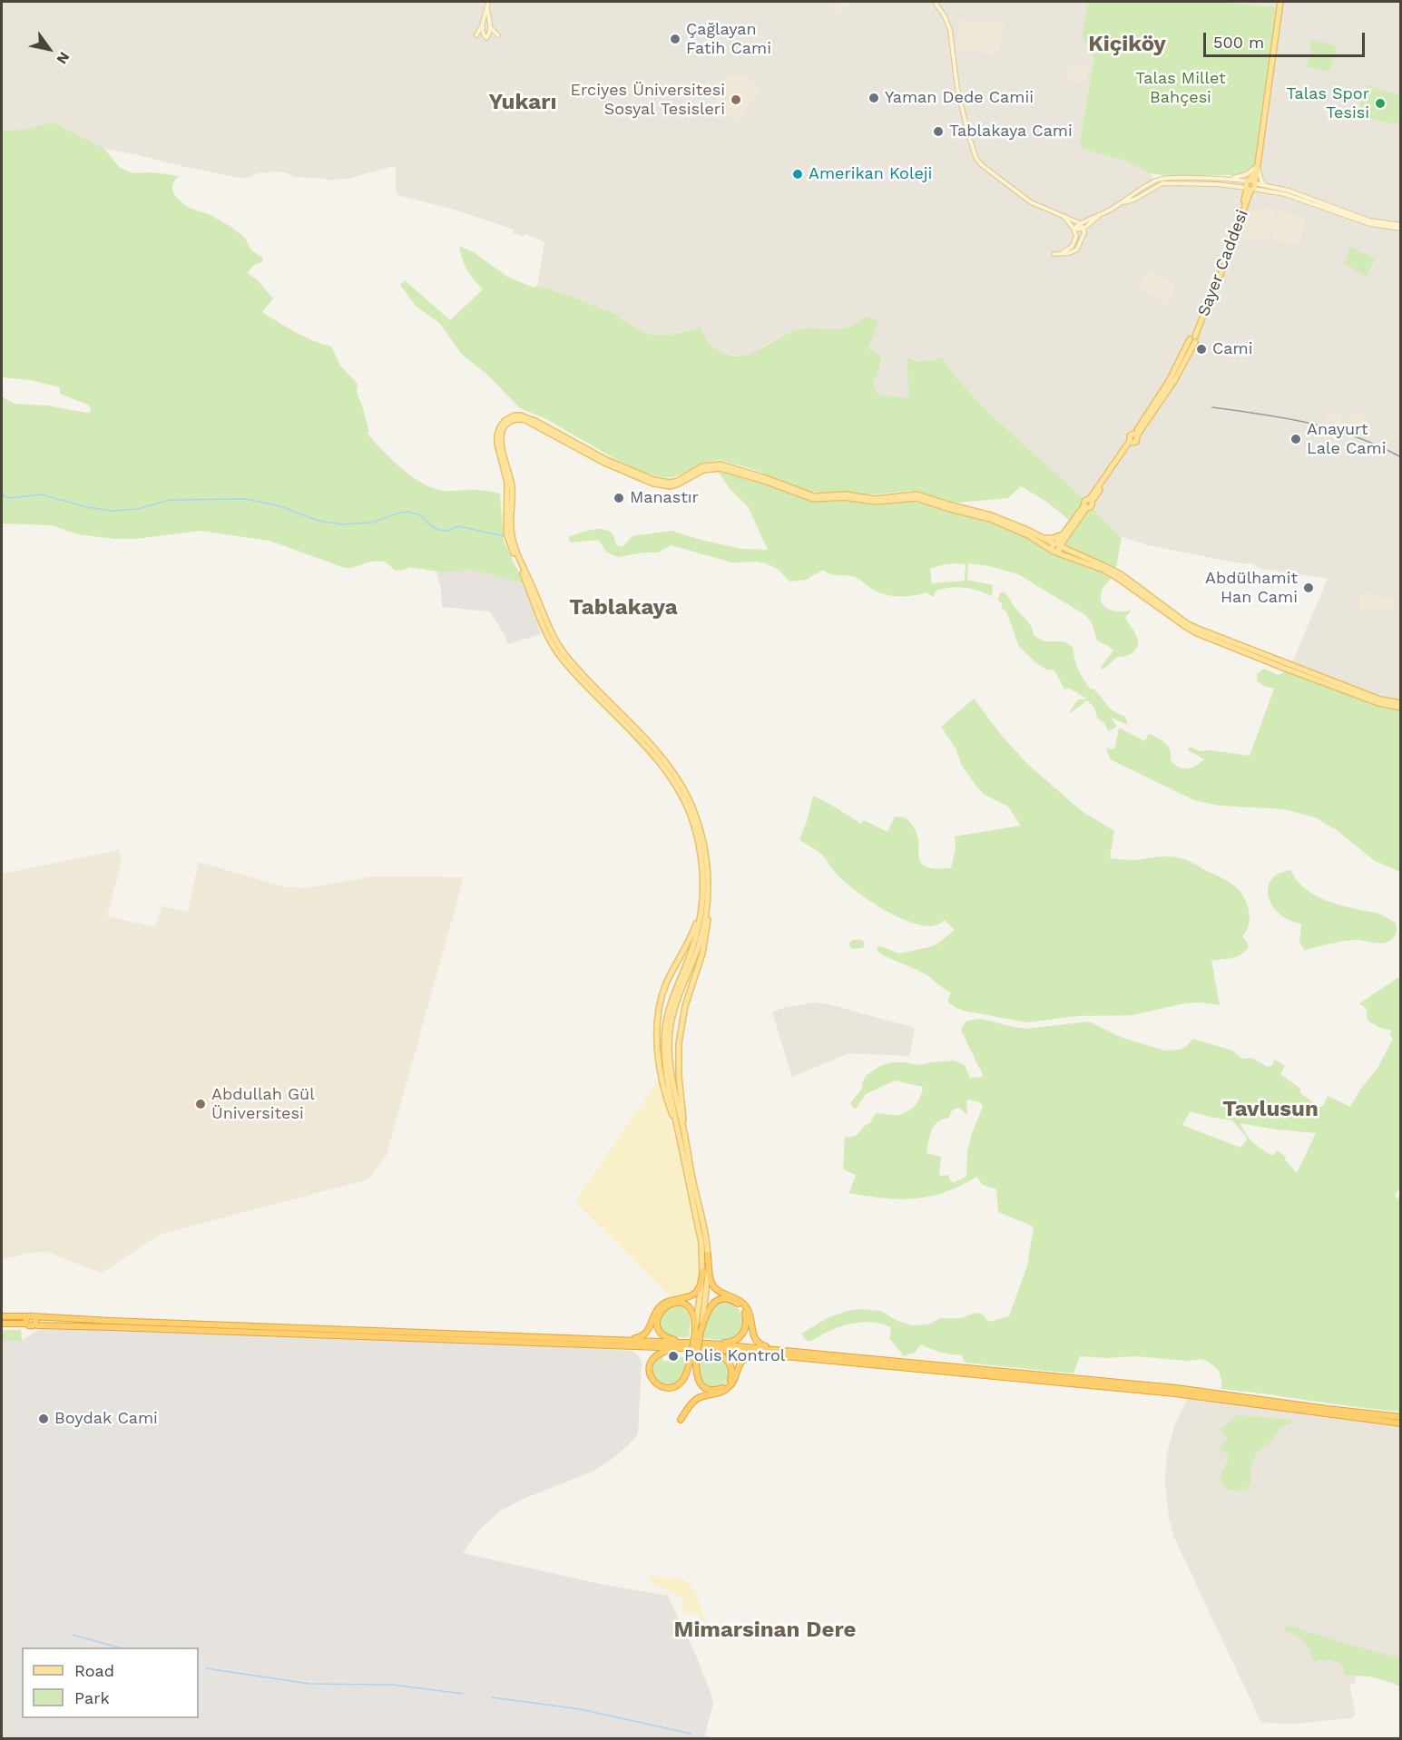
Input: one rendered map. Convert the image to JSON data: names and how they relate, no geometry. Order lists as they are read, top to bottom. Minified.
{"streets":{"main road":["Sayer Caddesi"]},"districts":["Kiçiköy","Yukarı","Tablakaya","Tavlusun","Mimarsinan Dere"],"parks":["Talas Millet Bahçesi"],"places":["Çağlayan Fatih Cami","Yaman Dede Camii","Erciyes Üniversitesi Sosyal Tesisleri","Talas Spor Tesisi","Tablakaya Cami","Amerikan Koleji","Cami","Anayurt Lale Cami","Manastır","Abdülhamit Han Cami","Abdullah Gül Üniversitesi","Polis Kontrol","Boydak Cami"],"legend":["Road","Park"],"scale_bar":"500 m","north":"bottom right"}
